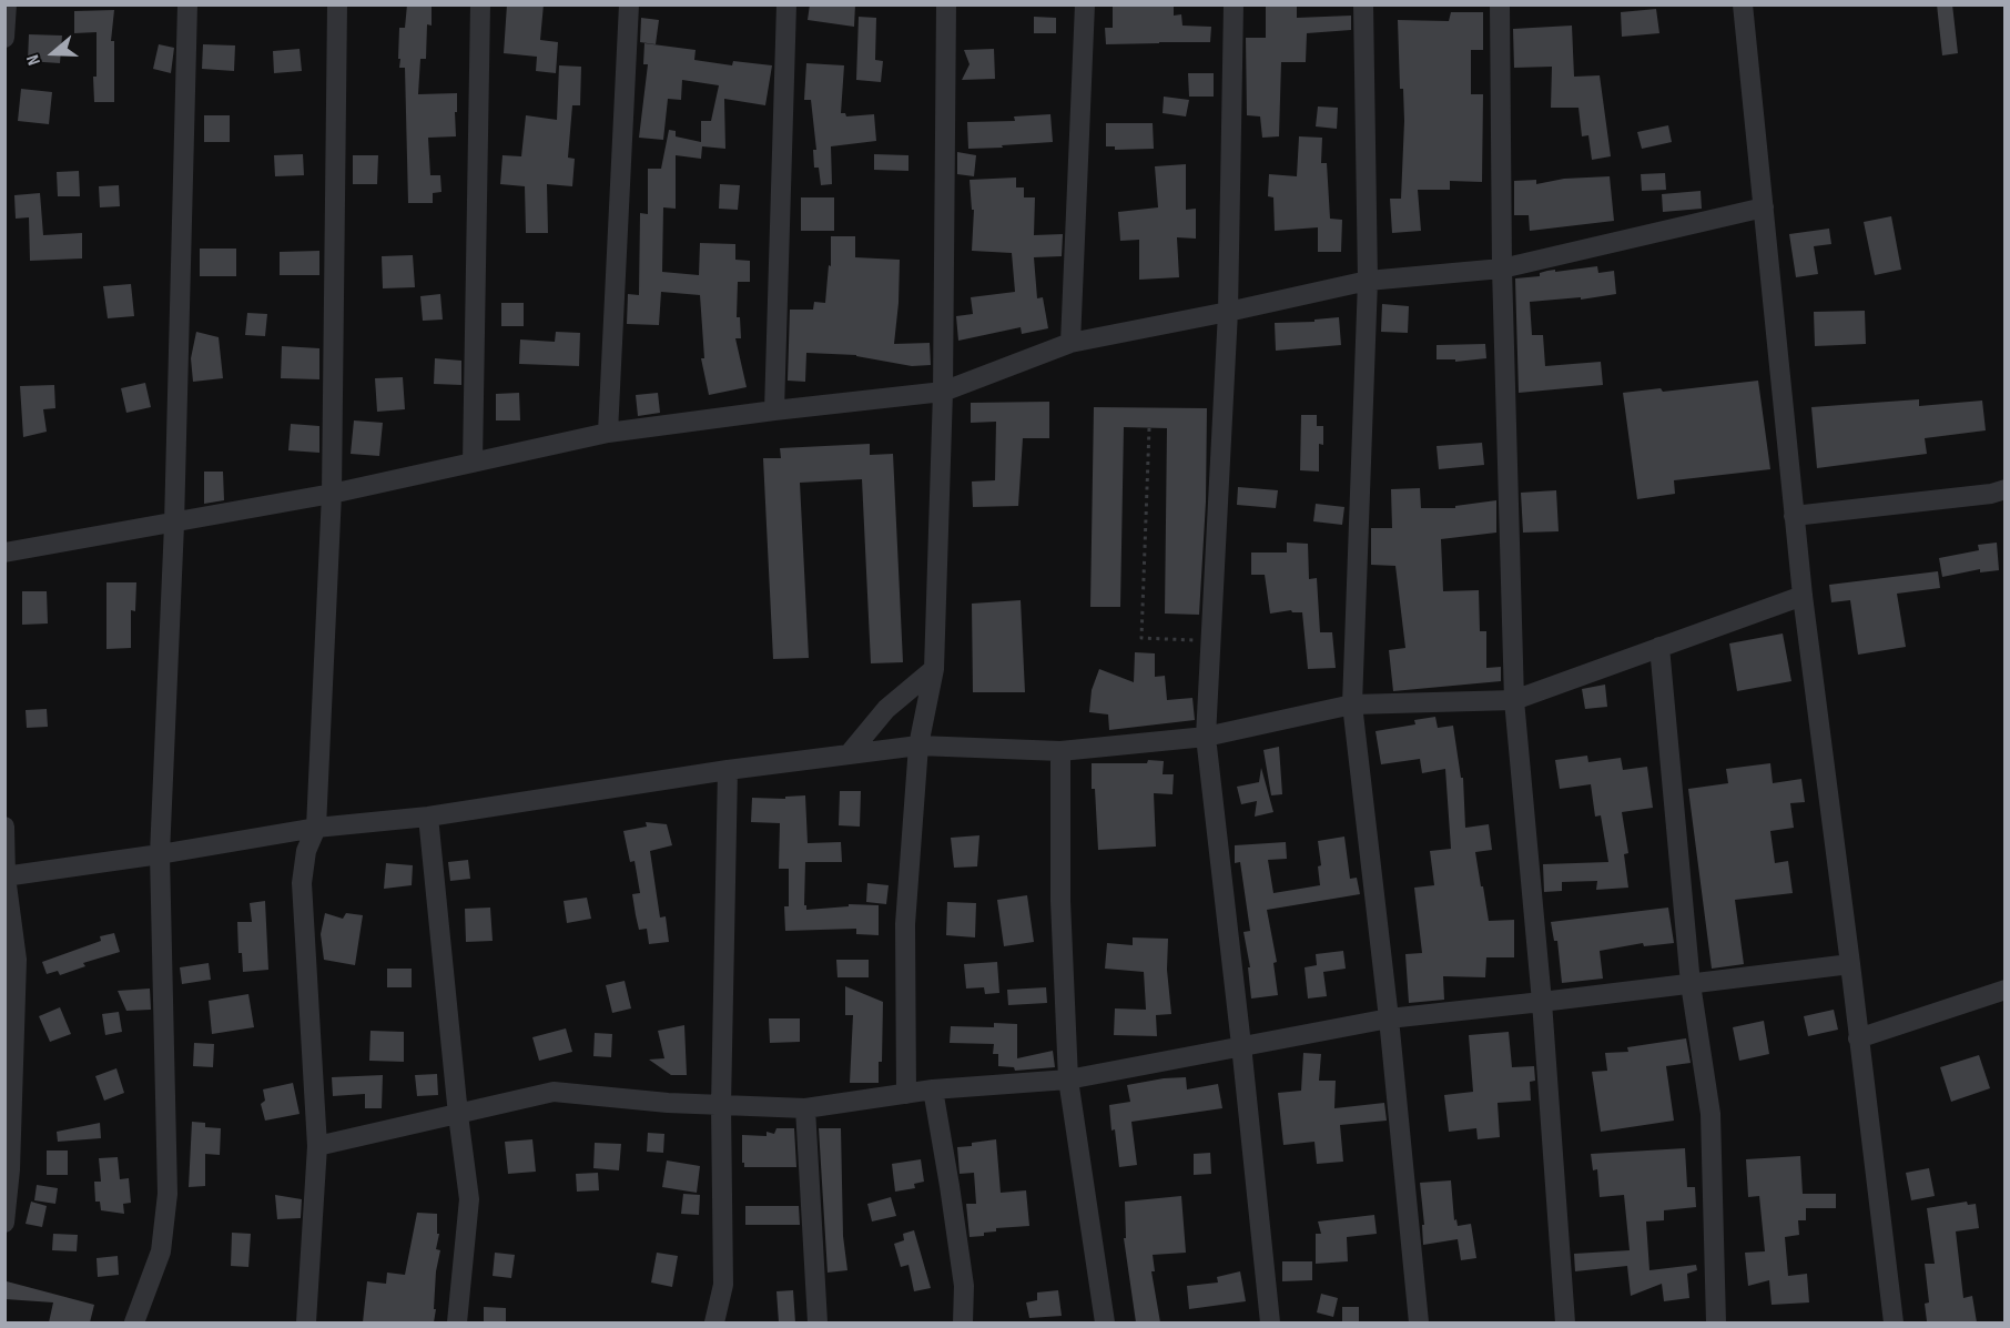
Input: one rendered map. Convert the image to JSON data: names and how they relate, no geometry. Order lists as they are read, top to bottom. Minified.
{"north":"left"}
